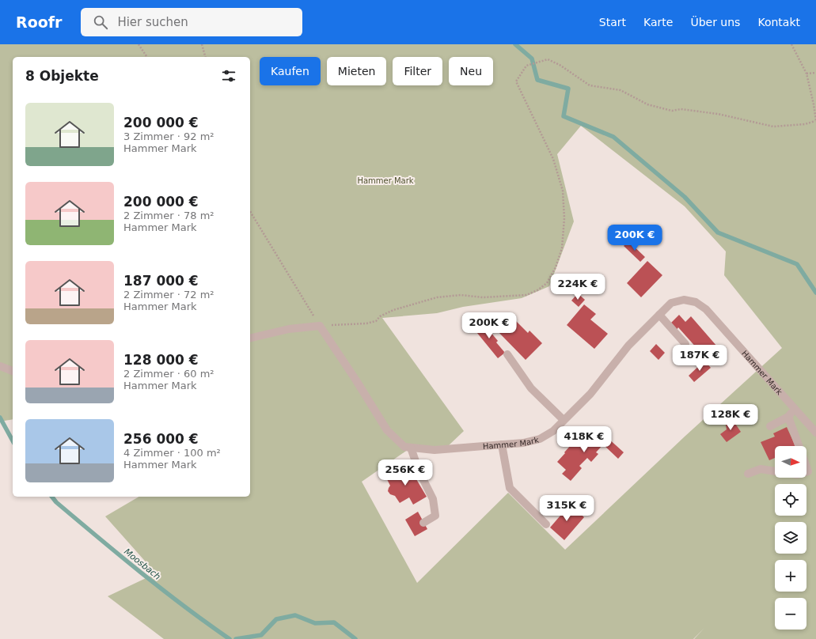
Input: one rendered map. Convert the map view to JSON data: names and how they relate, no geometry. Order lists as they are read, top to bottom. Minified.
{"streets":{"street":["Hammer Mark"]},"water":["Moosbach"],"parks":["Hammer Mark"],"north":"right","page":{"header":"Roofr","search":"Hier suchen","nav":["Start","Karte","Über uns","Kontakt"],"chip":["Kaufen","Mieten","Filter","Neu"],"heading":"8 Objekte","list":[{"name":"200 000 €","note":"3 Zimmer · 92 m² · Hammer Mark"},{"name":"200 000 €","note":"2 Zimmer · 78 m² · Hammer Mark"},{"name":"187 000 €","note":"2 Zimmer · 72 m² · Hammer Mark"},{"name":"128 000 €","note":"2 Zimmer · 60 m² · Hammer Mark"},{"name":"256 000 €","note":"4 Zimmer · 100 m² · Hammer Mark"}],"price":["200K €","224K €","200K €","187K €","128K €","418K €","256K €","315K €"],"map_buttons":["+","−"]}}
